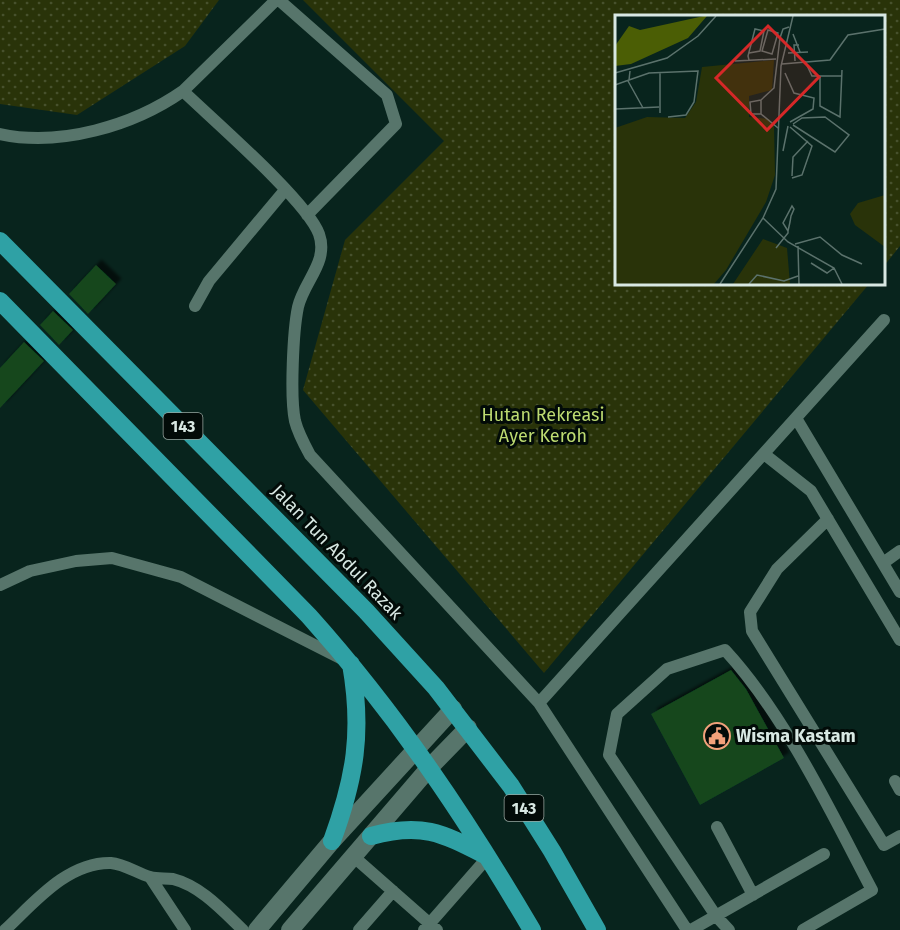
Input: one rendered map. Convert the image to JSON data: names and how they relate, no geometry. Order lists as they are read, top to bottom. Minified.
{"streets":{"highway":["143","Jalan Tun Abdul Razak"]},"parks":["Hutan Rekreasi Ayer Keroh"],"places":{"public building":["Wisma Kastam"]}}
